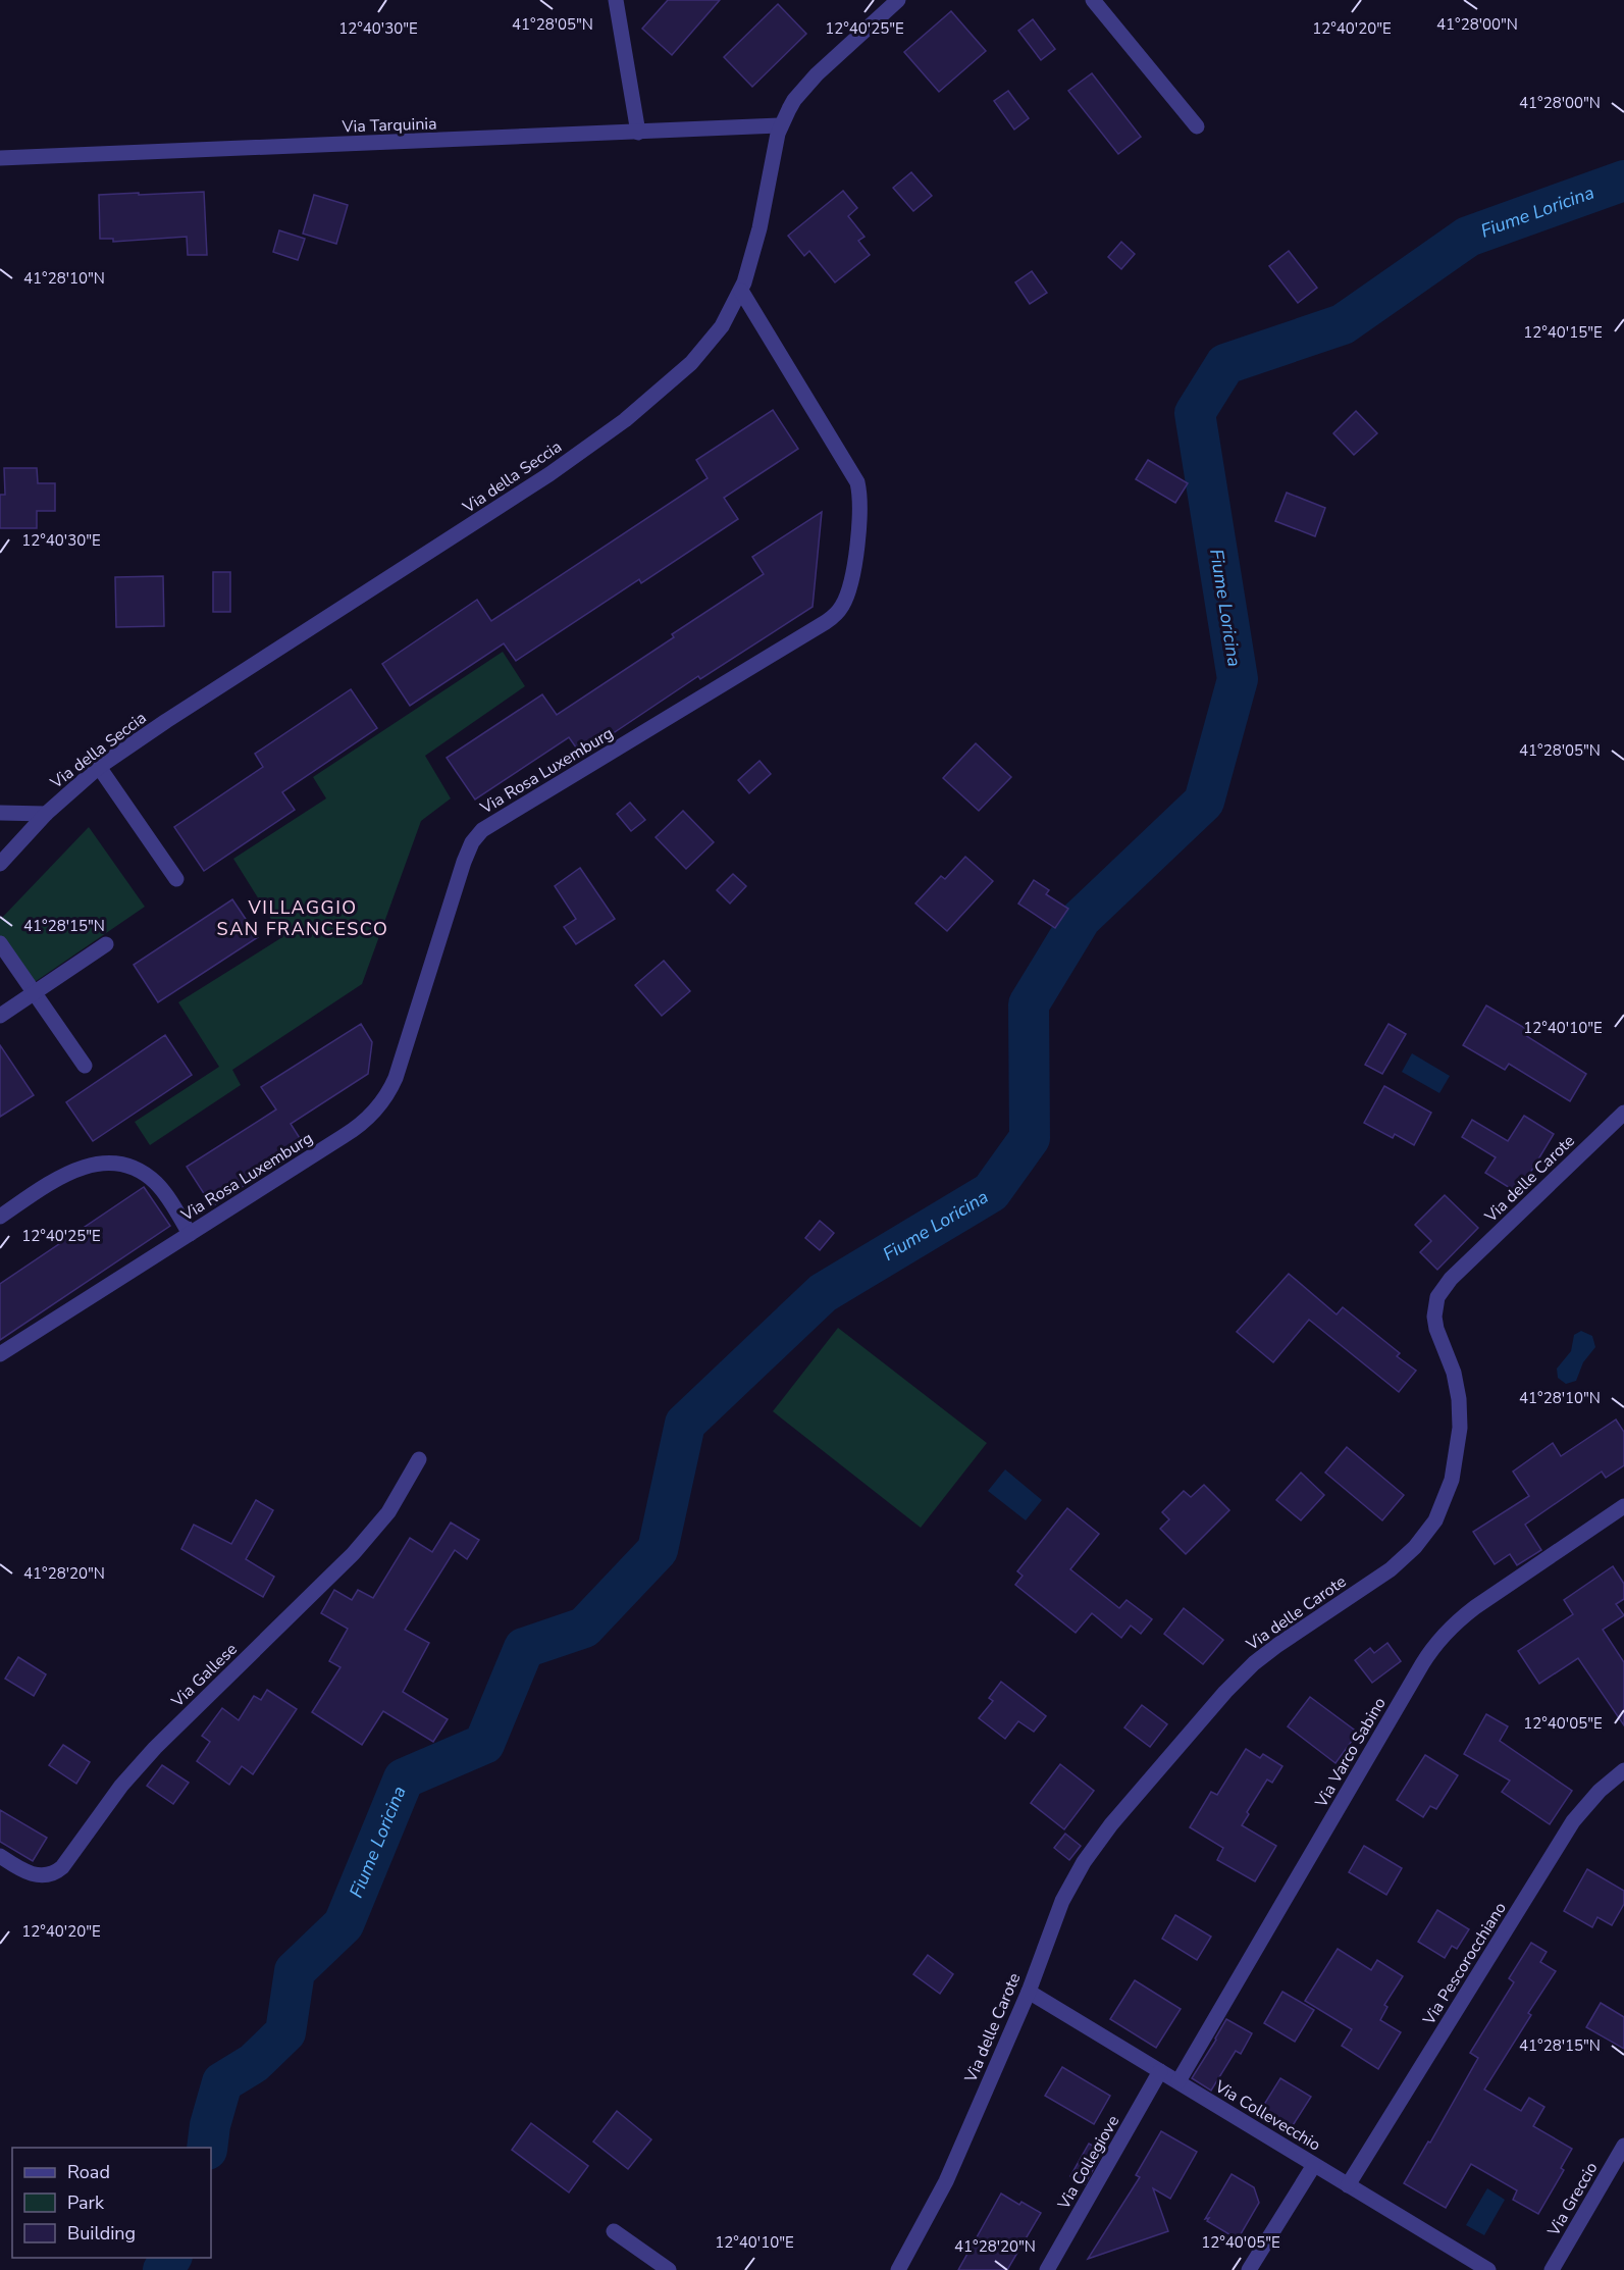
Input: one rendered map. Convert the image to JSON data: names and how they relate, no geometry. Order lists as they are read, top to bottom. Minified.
{"streets":{"street":["Via Tarquinia","Via della Seccia","Via Rosa Luxemburg","Via delle Carote","Via Gallese","Via Varco Sabino","Via Pescorocchiano","Via Collevecchio","Via Collegiove","Via Greccio"]},"crossings":[["Via Tarquinia","Via della Seccia"],["Via della Seccia","Via Rosa Luxemburg"],["Via delle Carote","Via Collevecchio"],["Via Varco Sabino","Via Collevecchio"],["Via Pescorocchiano","Via Collevecchio"],["Via Collevecchio","Via Collegiove"]],"districts":["VILLAGGIO SAN FRANCESCO"],"water":["Fiume Loricina"],"legend":["Road","Park","Building"],"coordinates":["41°28'00\"N","41°28'05\"N","12°40'30\"E","12°40'25\"E","12°40'20\"E","41°28'10\"N","12°40'15\"E","41°28'15\"N","12°40'10\"E","41°28'20\"N","12°40'05\"E"]}
